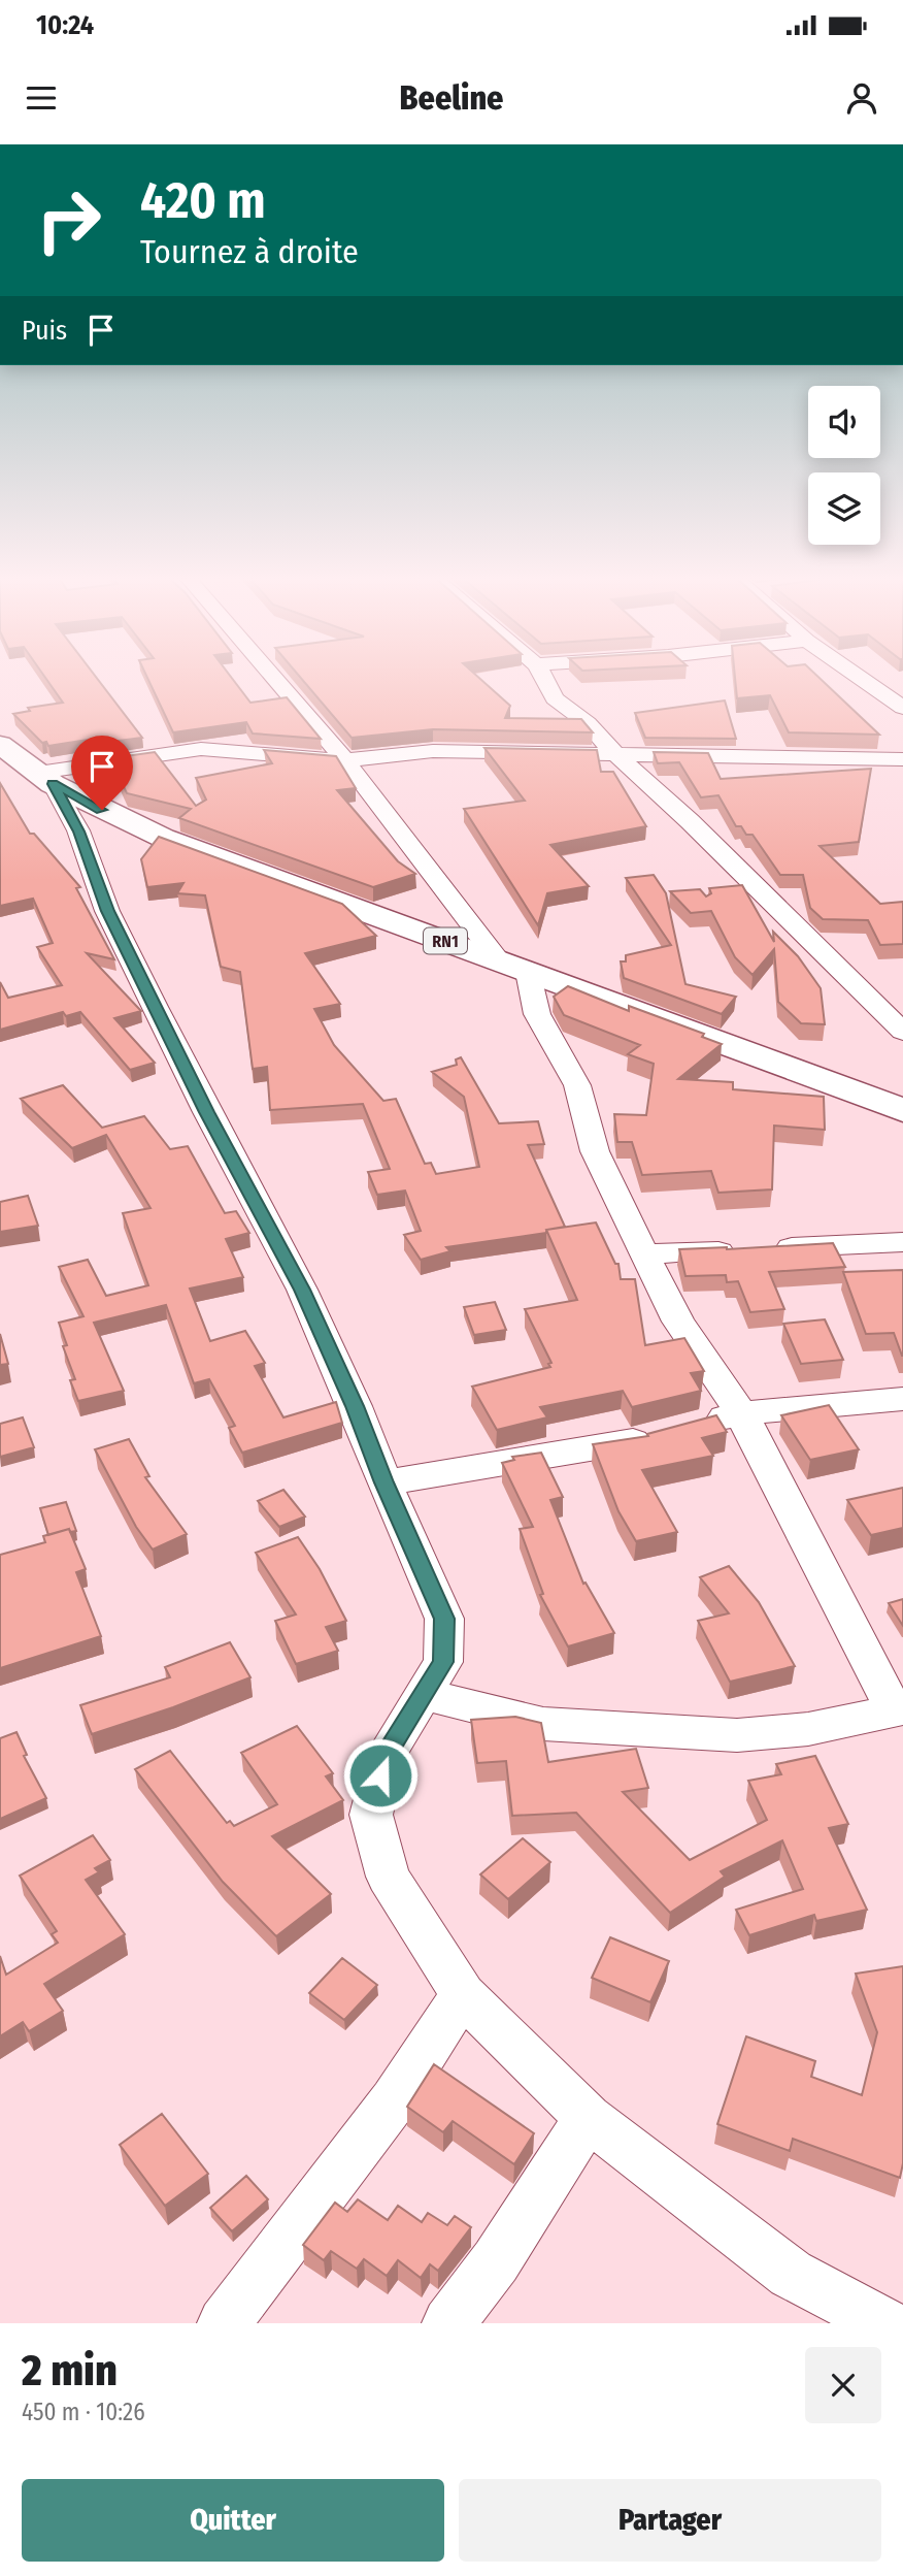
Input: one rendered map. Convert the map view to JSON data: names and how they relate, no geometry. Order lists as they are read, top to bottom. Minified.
{"streets":{"highway":["RN1"]},"page":{"status":"10:24","header":"Beeline","turn":["420 m","Tournez à droite"],"then":"Puis","heading":["2 min","450 m · 10:26"],"buttons":["Quitter","Partager"]}}
